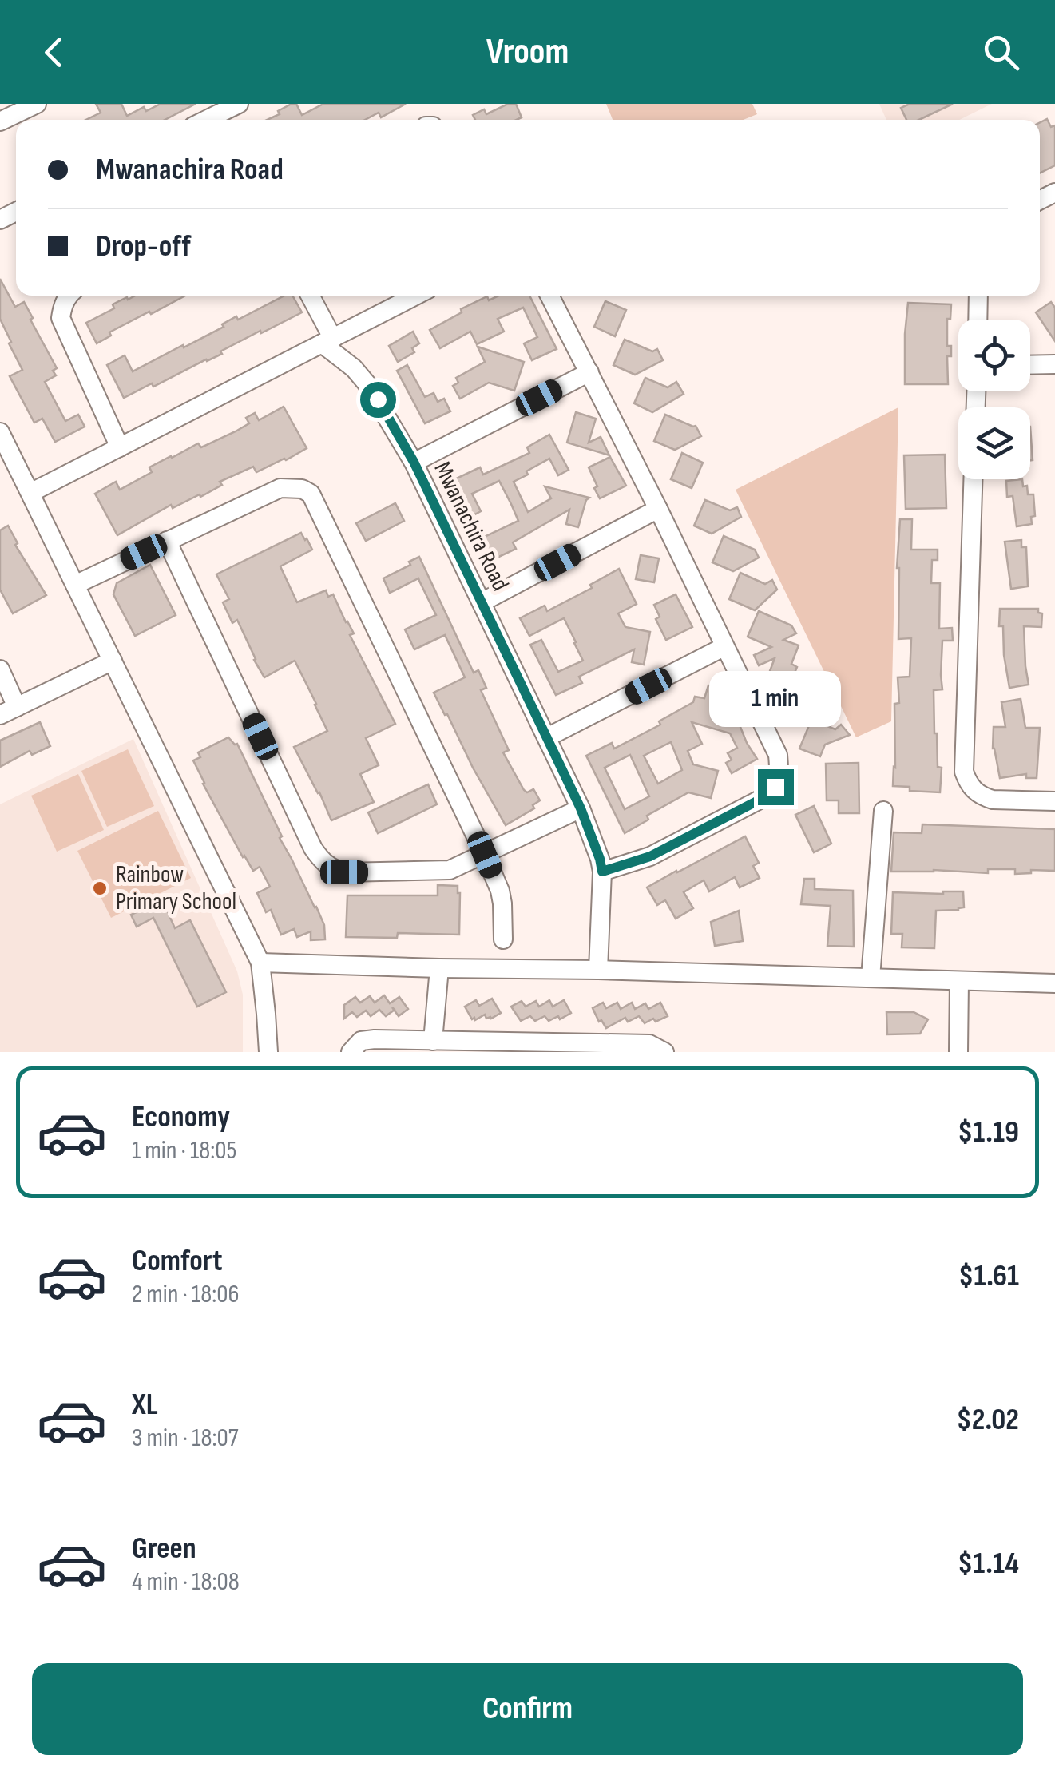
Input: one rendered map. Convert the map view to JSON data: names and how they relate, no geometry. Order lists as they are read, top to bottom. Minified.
{"streets":{"street":["Mwanachira Road"]},"places":["Rainbow Primary School"],"page":{"header":"Vroom","banner":["Mwanachira Road","Drop-off"],"bubble":"1 min","list":[{"name":"Economy","note":"1 min · 18:05","value":"$1.19"},{"name":"Comfort","note":"2 min · 18:06","value":"$1.61"},{"name":"XL","note":"3 min · 18:07","value":"$2.02"},{"name":"Green","note":"4 min · 18:08","value":"$1.14"}],"buttons":"Confirm"}}
